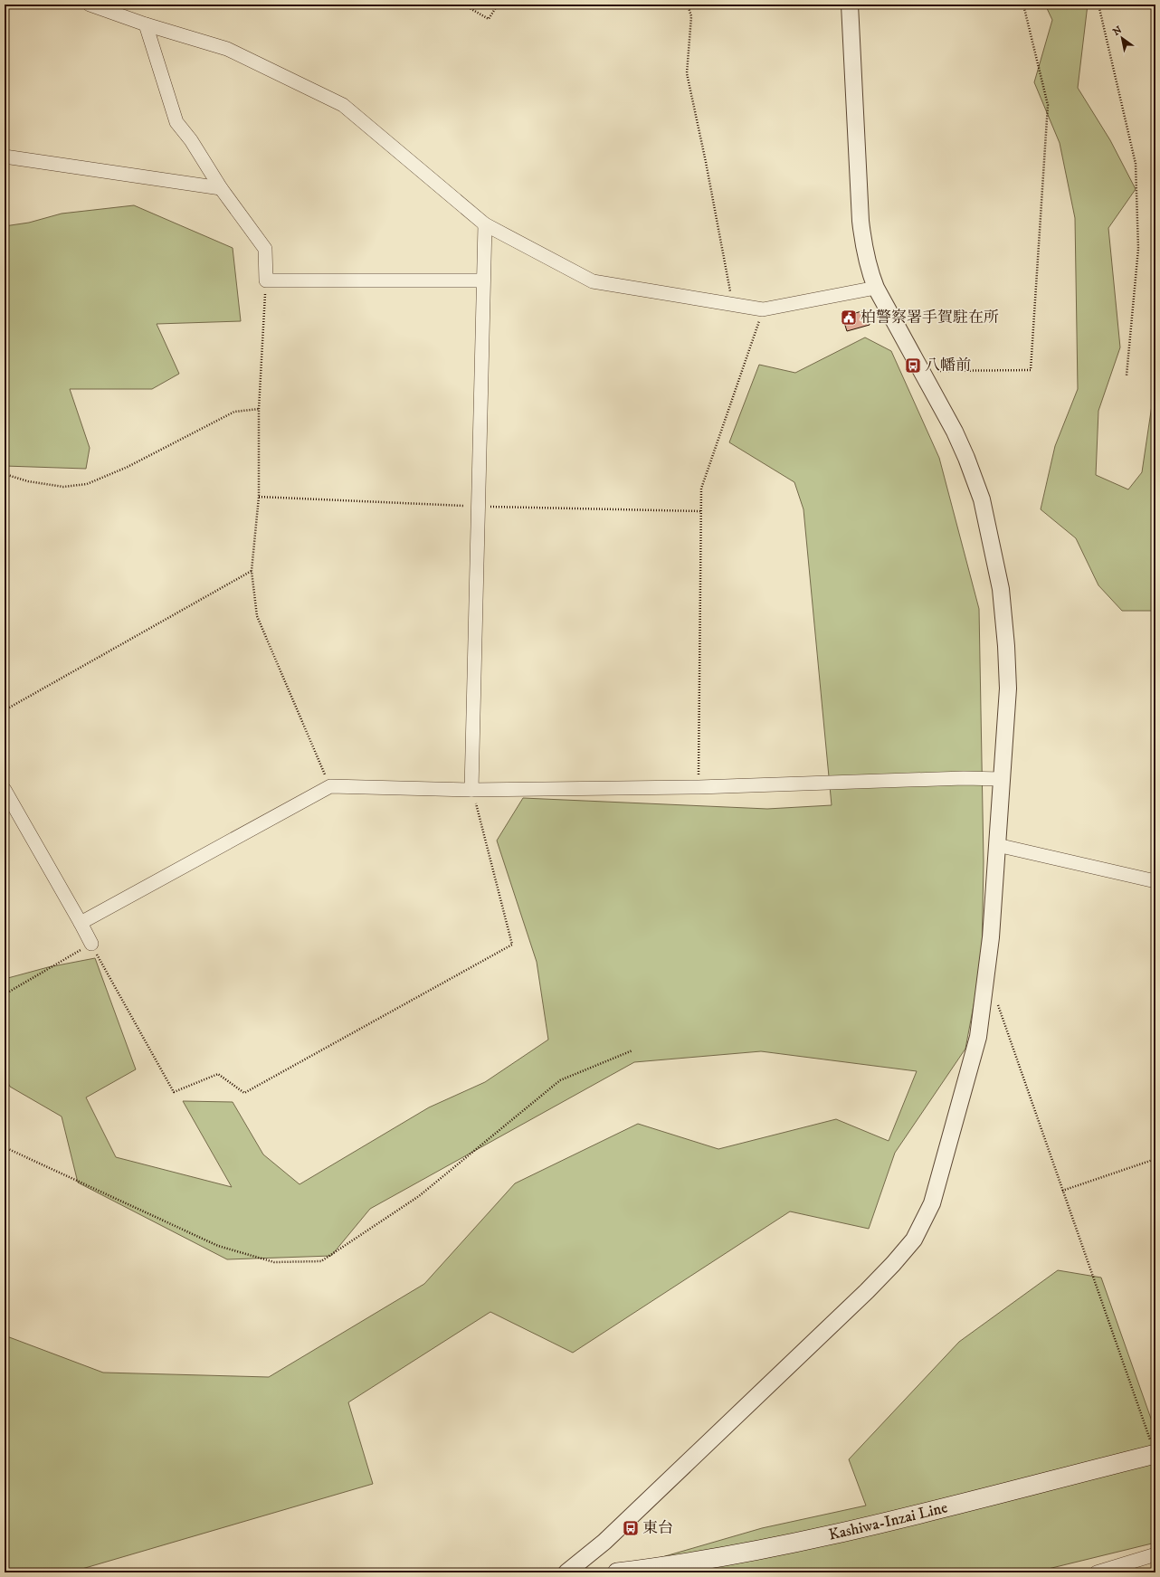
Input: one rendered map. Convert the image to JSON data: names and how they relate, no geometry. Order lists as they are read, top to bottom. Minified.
{"streets":{"main road":["Kashiwa-Inzai Line"]},"places":{"public building":["柏警察署手賀駐在所"],"bus stop":["八幡前","東台"]},"north":"top left"}
